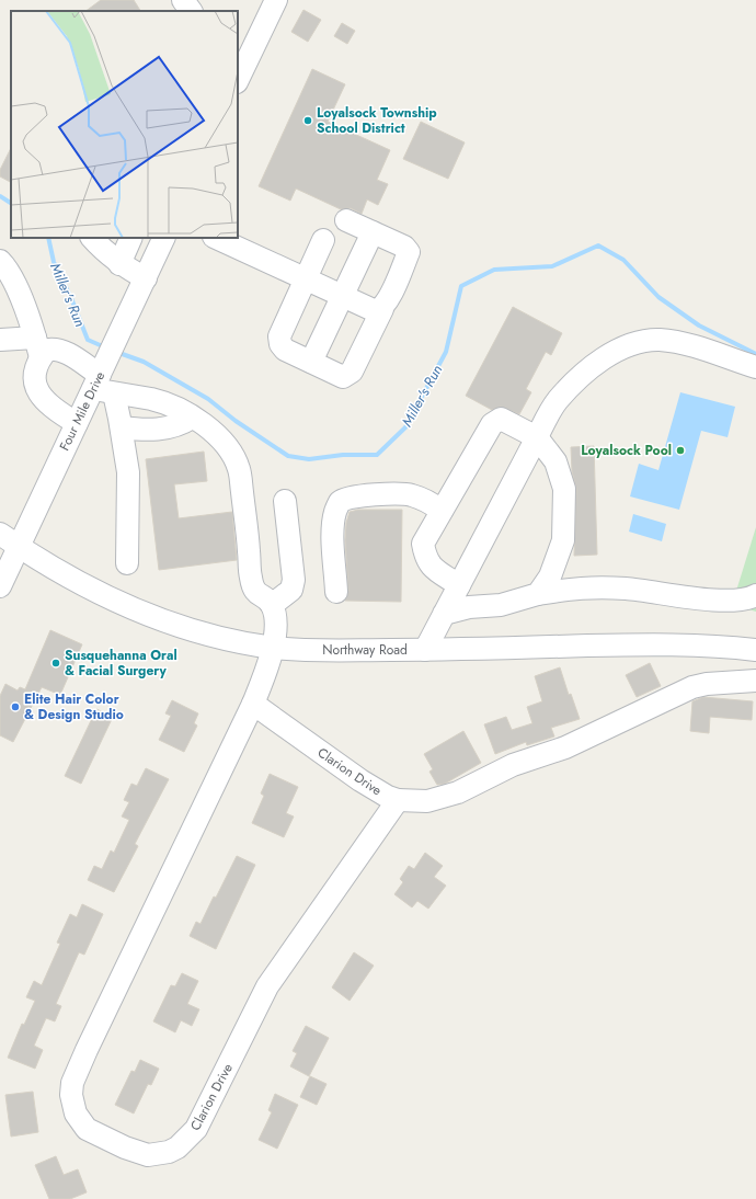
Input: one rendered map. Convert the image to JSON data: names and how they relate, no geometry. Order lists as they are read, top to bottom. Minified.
{"streets":{"street":["Four Mile Drive","Northway Road","Clarion Drive"]},"crossings":[["Four Mile Drive","Northway Road"],["Northway Road","Clarion Drive"]],"water":["Miller's Run"],"places":["Loyalsock Township School District","Loyalsock Pool","Susquehanna Oral & Facial Surgery","Elite Hair Color & Design Studio"]}
